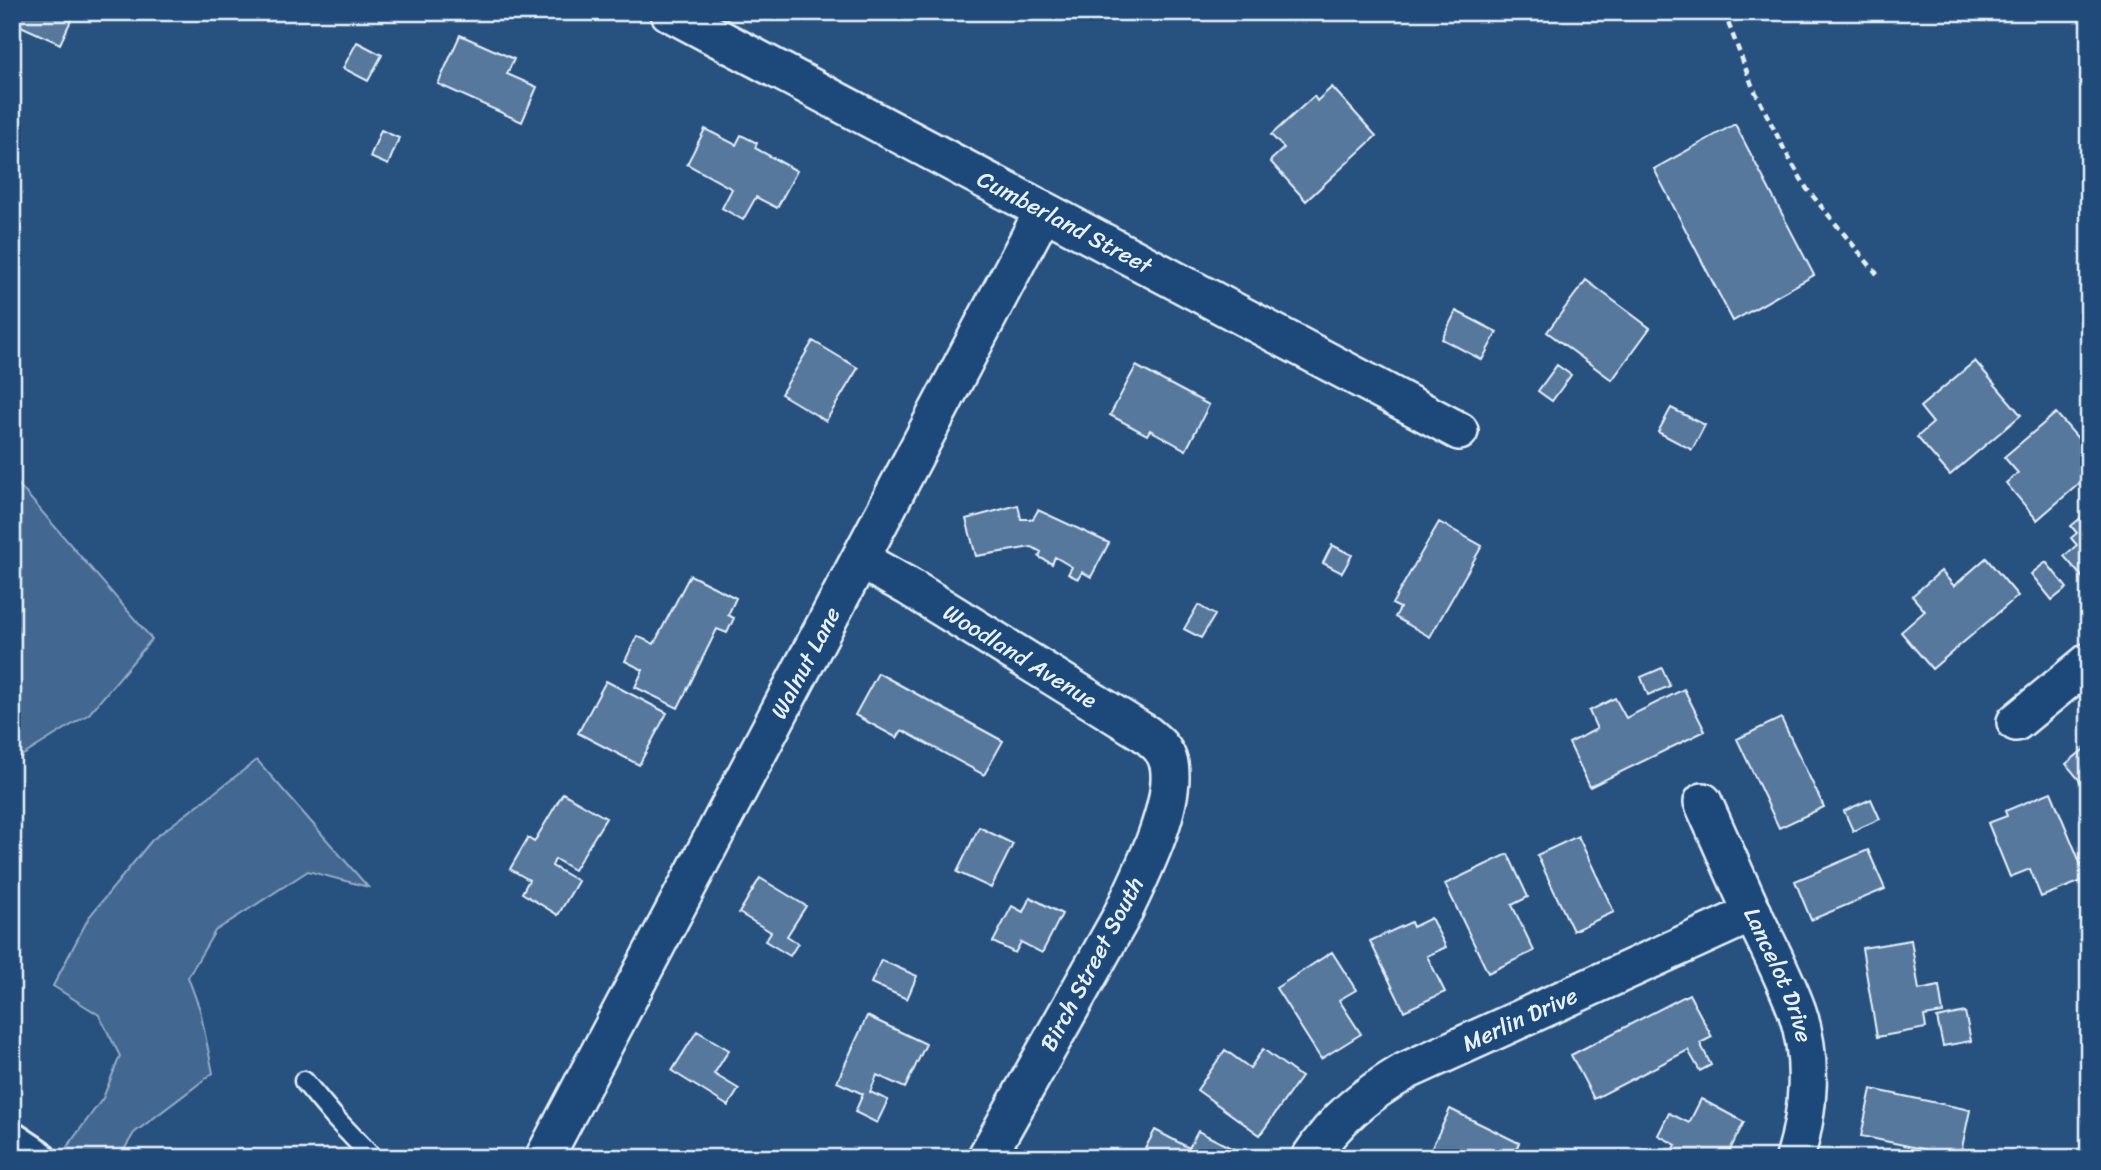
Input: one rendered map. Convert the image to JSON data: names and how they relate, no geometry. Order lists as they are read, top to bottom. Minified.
{"streets":{"street":["Cumberland Street","Woodland Avenue","Walnut Lane","Birch Street South","Lancelot Drive","Merlin Drive"]},"crossings":[["Cumberland Street","Walnut Lane"],["Woodland Avenue","Walnut Lane"],["Woodland Avenue","Birch Street South"],["Lancelot Drive","Merlin Drive"]]}
